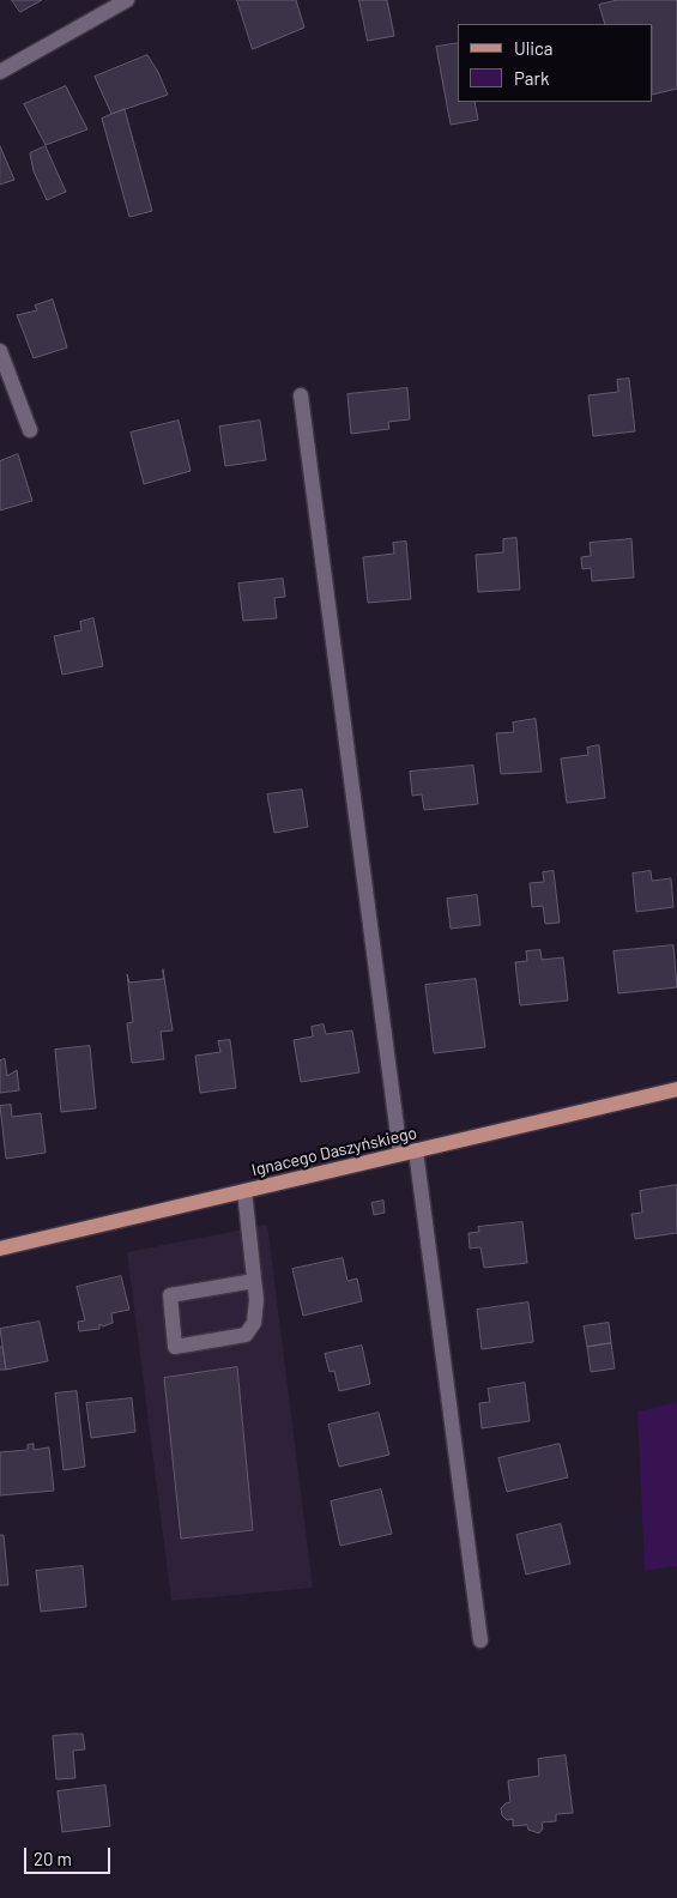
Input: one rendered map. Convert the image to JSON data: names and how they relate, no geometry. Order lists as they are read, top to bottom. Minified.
{"streets":{"main road":["Ignacego Daszyńskiego"]},"legend":["Ulica","Park"],"scale_bar":"20 m"}
